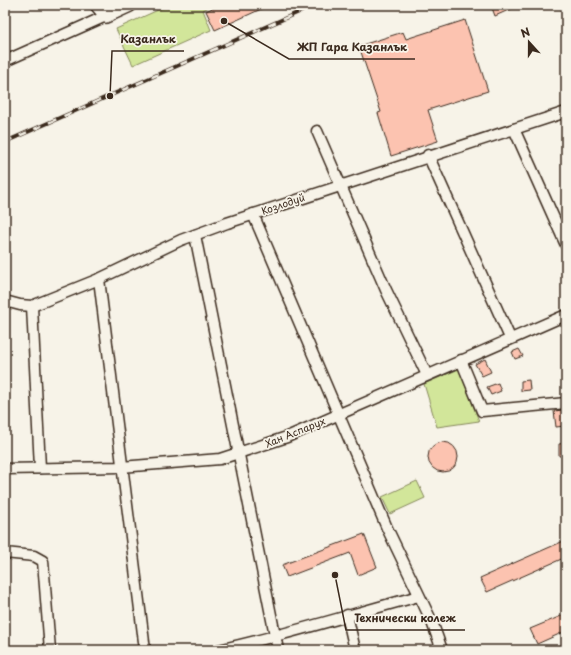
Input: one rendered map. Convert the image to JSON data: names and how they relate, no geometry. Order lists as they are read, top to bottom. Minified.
{"streets":{"street":["Козлодуй","Хан Аспарух"]},"places":["ЖП Гара Казанлък","Казанлък","Технически колеж"],"north":"top"}
